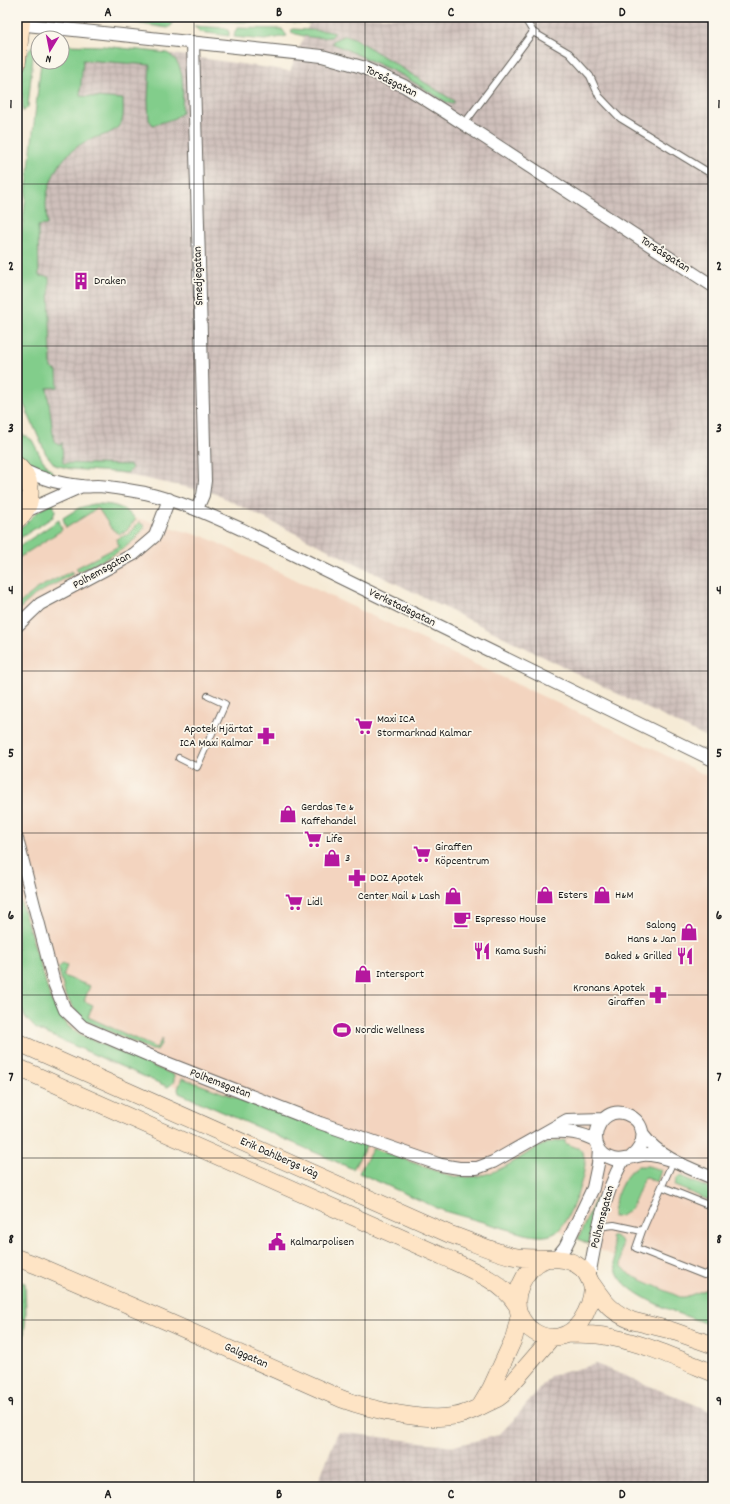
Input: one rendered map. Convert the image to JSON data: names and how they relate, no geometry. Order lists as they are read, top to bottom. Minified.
{"streets":{"main road":["Erik Dahlbergs väg","Galggatan"],"street":["Torsåsgatan","Smedjegatan","Polhemsgatan","Verkstadsgatan"]},"crossings":[["Torsåsgatan","Smedjegatan"],["Smedjegatan","Verkstadsgatan"],["Polhemsgatan","Verkstadsgatan"],["Polhemsgatan","Erik Dahlbergs väg"],["Polhemsgatan","Galggatan"],["Erik Dahlbergs väg","Galggatan"]],"places":{"building":["Draken"],"supermarket":["Maxi ICA Stormarknad Kalmar","Life","Giraffen Köpcentrum","Lidl"],"pharmacy":["Apotek Hjärtat ICA Maxi Kalmar","DOZ Apotek","Kronans Apotek Giraffen"],"shop":["Gerdas Te & Kaffehandel","3","Esters","H&M","Center Nail & Lash","Salong Hans & Jan","Intersport"],"cafe":["Espresso House"],"restaurant":["Kama Sushi","Baked & Grilled"],"sports":["Nordic Wellness"],"public building":["Kalmarpolisen"]},"north":"bottom","grid":{"columns":["A","B","C","D"],"rows":["1","2","3","4","5","6","7","8","9"]}}
